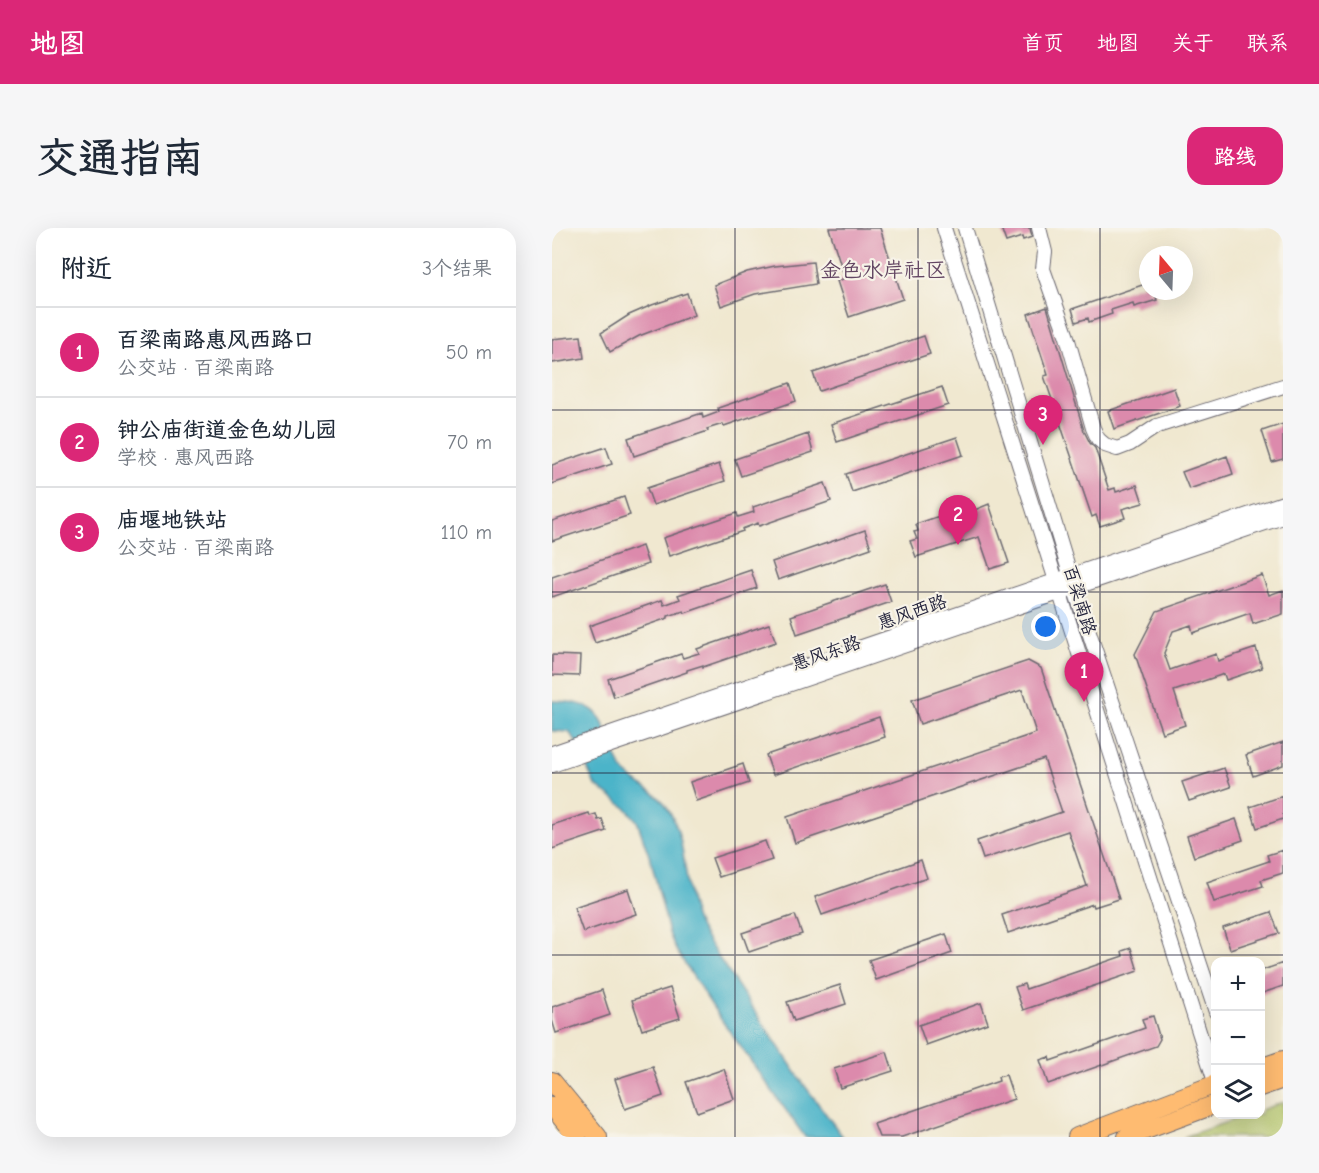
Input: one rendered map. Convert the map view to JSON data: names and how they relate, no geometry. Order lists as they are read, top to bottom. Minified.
{"streets":{"street":["百梁南路","惠风西路","惠风东路"]},"crossings":[["百梁南路","惠风西路"],["百梁南路","惠风东路"],["惠风西路","惠风东路"]],"districts":["金色水岸社区"],"north":"top","page":{"header":"地图","nav":["首页","地图","关于","联系"],"buttons":"路线","title":"交通指南","heading":["附近","3个结果"],"list":[{"mark":"1","name":"百梁南路惠风西路口","note":"公交站 · 百梁南路","value":"50 m"},{"mark":"2","name":"钟公庙街道金色幼儿园","note":"学校 · 惠风西路","value":"70 m"},{"mark":"3","name":"庙堰地铁站","note":"公交站 · 百梁南路","value":"110 m"}],"pins":["3","2","1"],"map_buttons":["+","−"]}}
